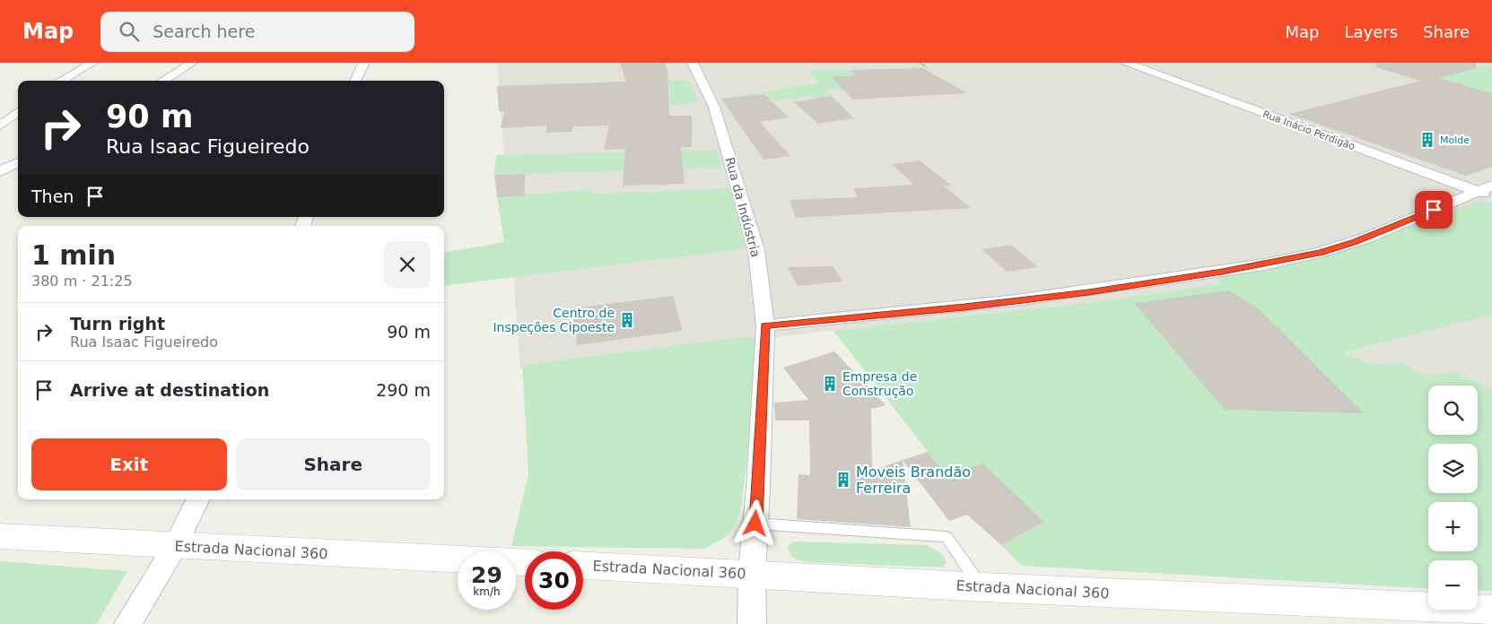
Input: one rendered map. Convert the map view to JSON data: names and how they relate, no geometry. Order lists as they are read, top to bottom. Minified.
{"streets":{"main road":["Estrada Nacional 360"],"street":["Rua Inácio Perdigão","Rua da Indústria"]},"crossings":[["Rua da Indústria","Estrada Nacional 360"]],"places":{"building":["Molde","Centro de Inspeções Cipoeste","Empresa de Construção","Moveis Brandão Ferreira"]},"page":{"header":"Map","search":"Search here","nav":["Map","Layers","Share"],"turn":["90 m","Rua Isaac Figueiredo"],"then":"Then","heading":["1 min","380 m · 21:25"],"list":[{"name":"Turn right","note":"Rua Isaac Figueiredo","value":"90 m"},{"name":"Arrive at destination","value":"290 m"}],"map_buttons":["+","−"],"buttons":["Exit","Share"],"speed":"29 km/h","limit":"30"}}
